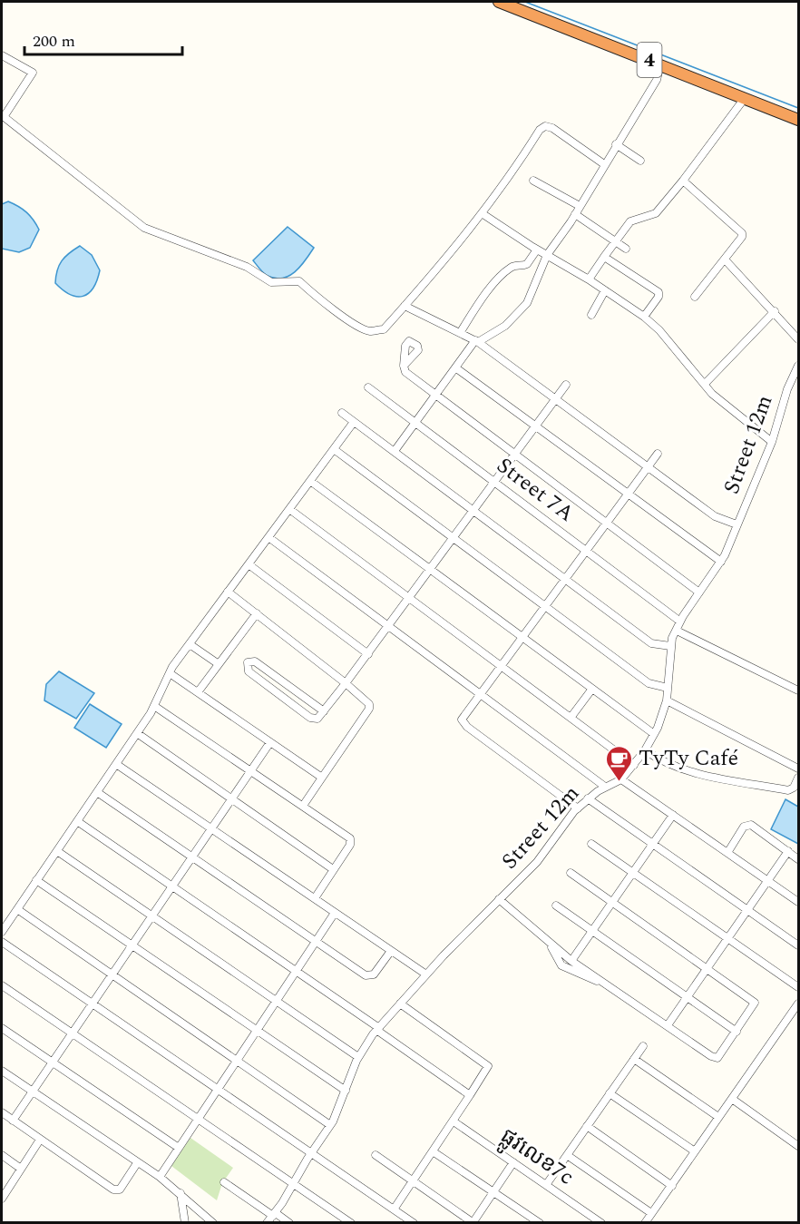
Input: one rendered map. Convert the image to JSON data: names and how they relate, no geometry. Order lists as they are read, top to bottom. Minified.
{"streets":{"highway":["4"],"street":["Street 12m","Street 7A","ផ្លូវលេខ7c"]},"crossings":[["Street 12m","Street 7A"]],"places":{"cafe":["TyTy Café"]},"scale_bar":"200 m"}
